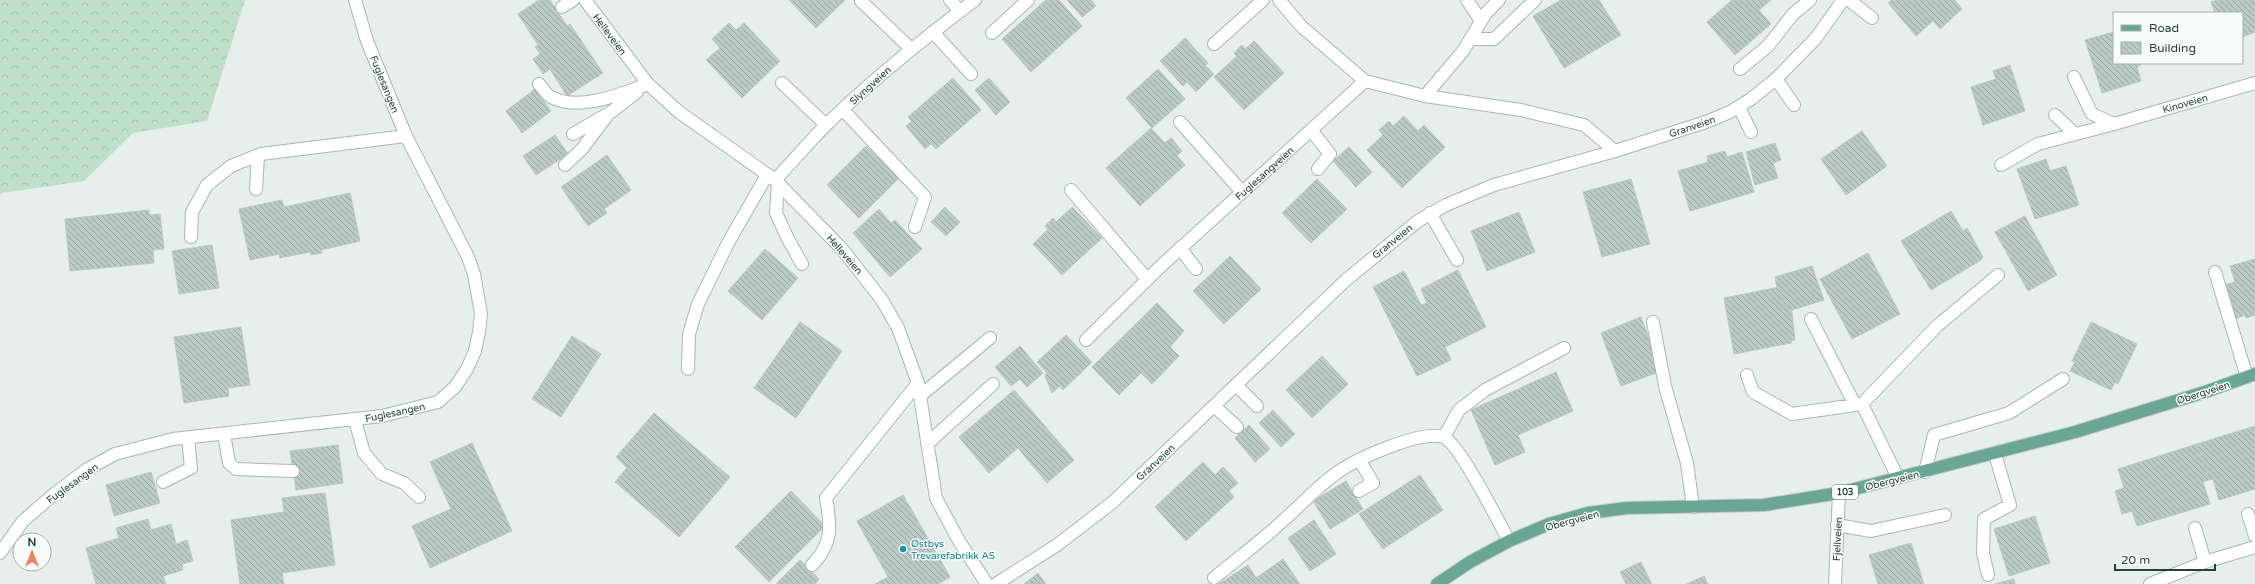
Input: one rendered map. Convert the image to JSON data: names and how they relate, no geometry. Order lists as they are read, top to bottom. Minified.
{"streets":{"main road":["Øbergveien","103"],"street":["Helleveien","Fuglesangen","Slyngveien","Kinoveien","Granveien","Fuglesangveien","Fjellveien"]},"crossings":[["Helleveien","Slyngveien"],["Øbergveien","Fjellveien"]],"places":["Østbys Trevarefabrikk AS"],"legend":["Road","Building"],"scale_bar":"20 m","north":"top"}
